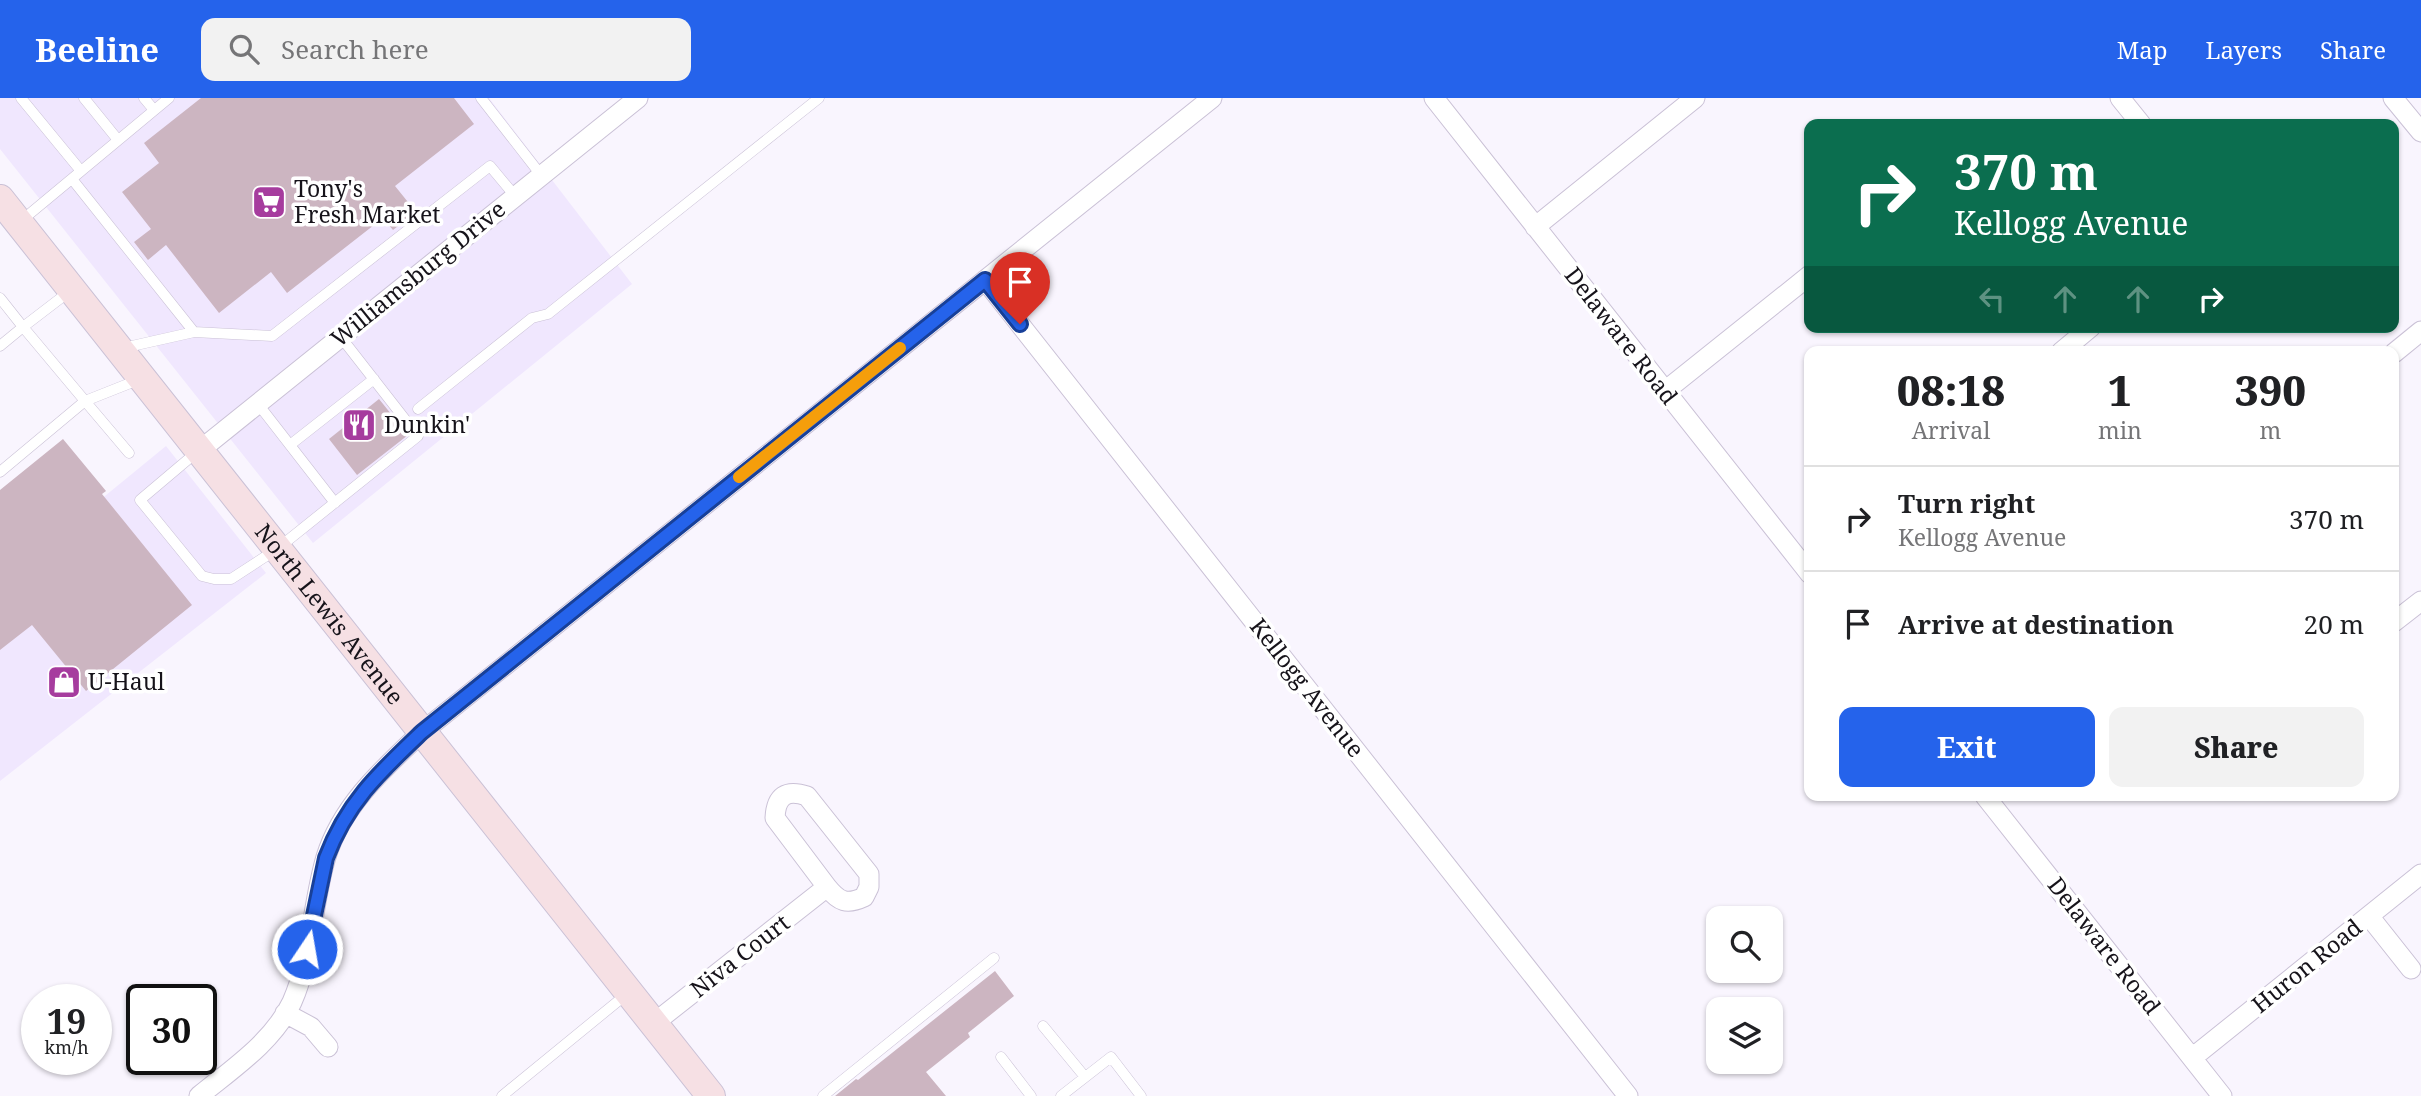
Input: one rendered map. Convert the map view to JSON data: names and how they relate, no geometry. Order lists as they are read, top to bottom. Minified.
{"streets":{"main road":["North Lewis Avenue"],"street":["Williamsburg Drive","Delaware Road","Kellogg Avenue","Niva Court","Huron Road"]},"crossings":[["Williamsburg Drive","North Lewis Avenue"],["Delaware Road","Huron Road"],["North Lewis Avenue","Niva Court"]],"places":{"supermarket":["Tony's Fresh Market"],"restaurant":["Dunkin'"],"shop":["U-Haul"]},"page":{"header":"Beeline","search":"Search here","nav":["Map","Layers","Share"],"turn":["370 m","Kellogg Avenue"],"eta":["08:18","Arrival","1","min","390","m"],"list":[{"name":"Turn right","note":"Kellogg Avenue","value":"370 m"},{"name":"Arrive at destination","value":"20 m"}],"buttons":["Exit","Share"],"speed":"19 km/h","limit":"30"}}
